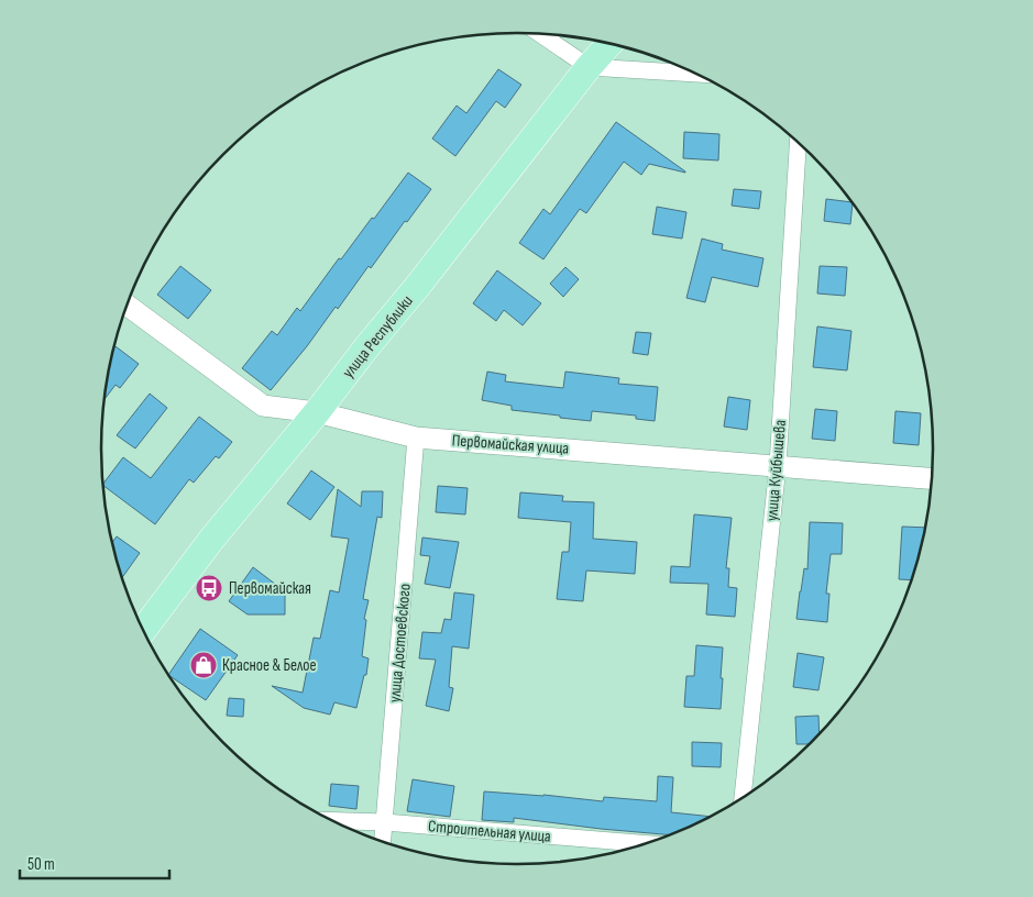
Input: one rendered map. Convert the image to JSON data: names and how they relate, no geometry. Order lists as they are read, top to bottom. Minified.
{"streets":{"main road":["улица Республики"],"street":["Первомайская улица","улица Куйбышева","улица Достоевского","Строительная улица"]},"crossings":[["улица Республики","Первомайская улица"],["Первомайская улица","улица Куйбышева"],["Первомайская улица","улица Достоевского"],["улица Достоевского","Строительная улица"]],"places":{"bus stop":["Первомайская"],"shop":["Красное & Белое"]},"scale_bar":"50 m"}
